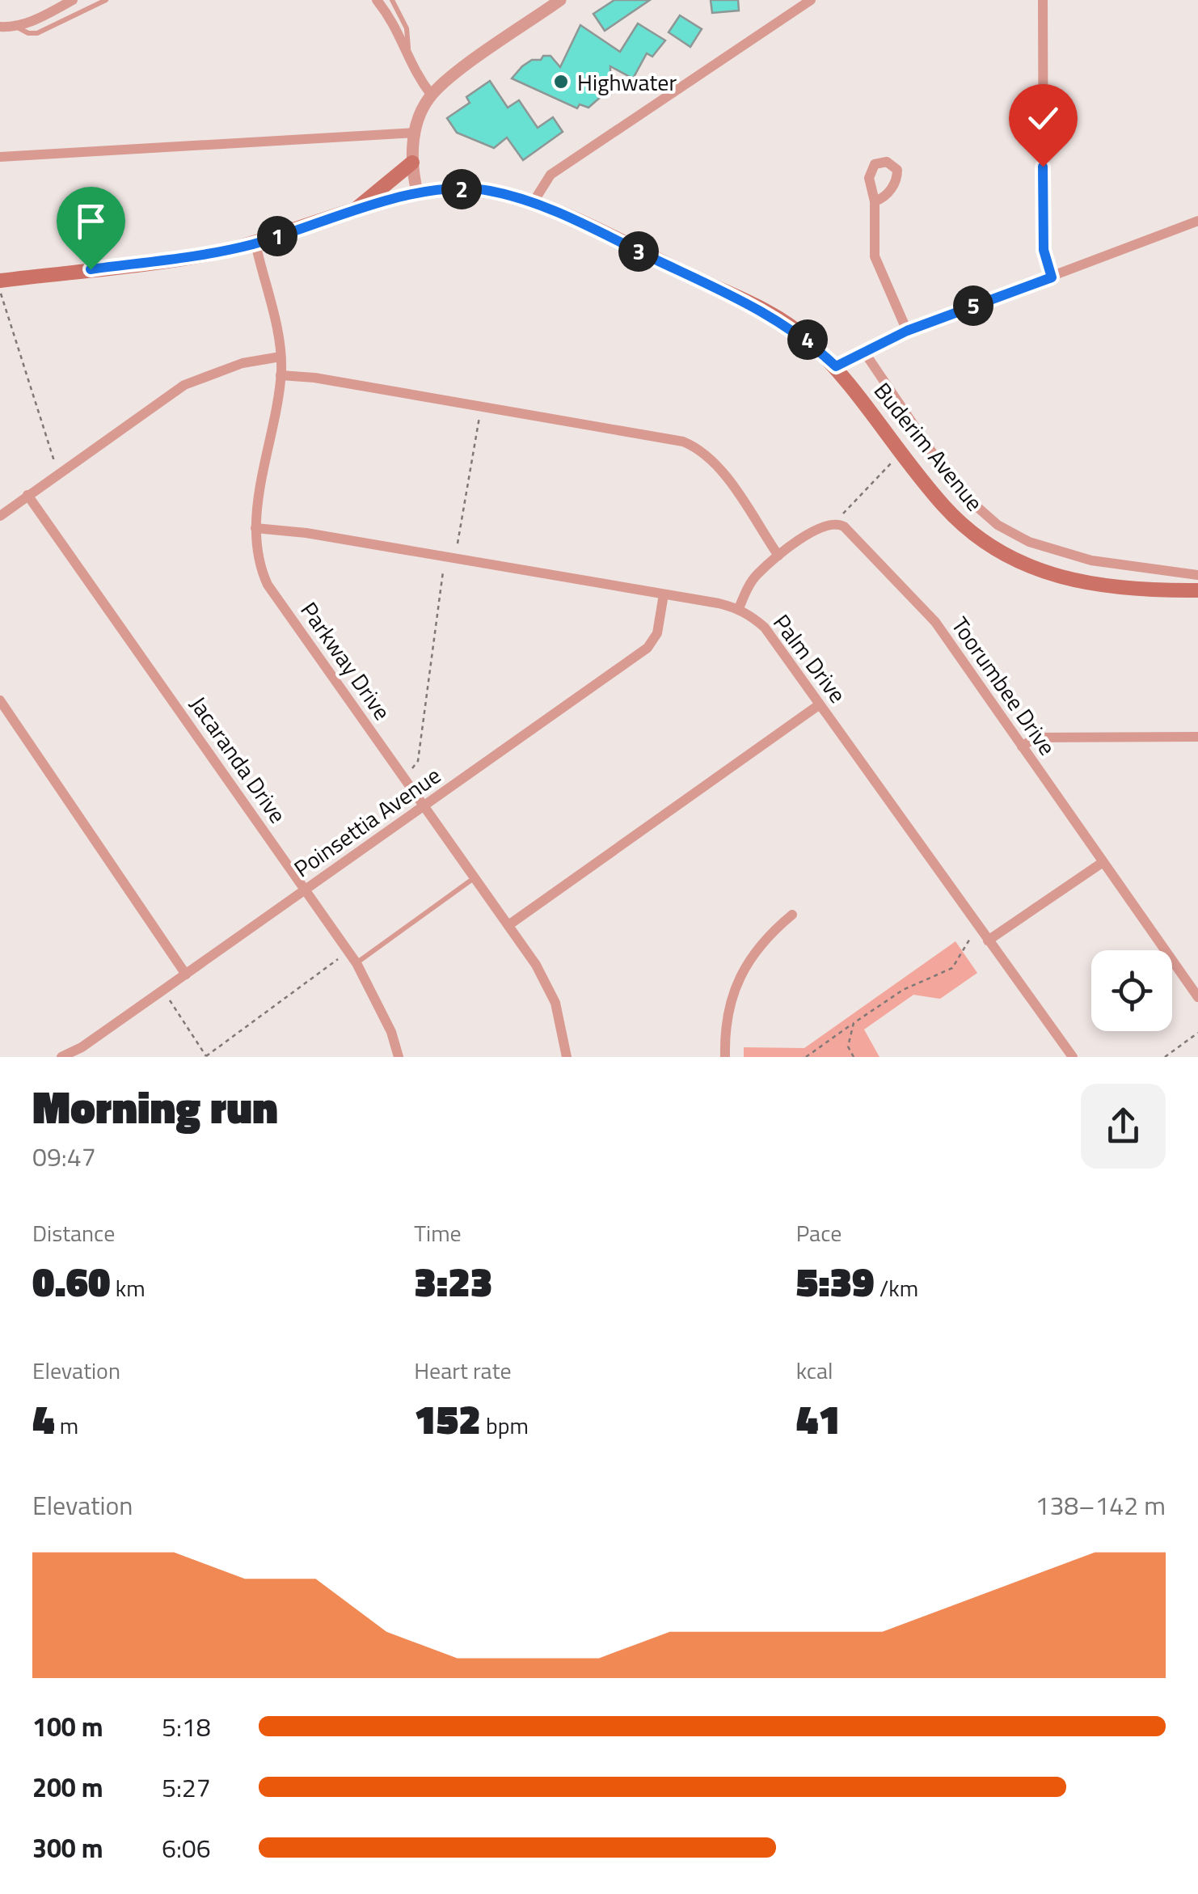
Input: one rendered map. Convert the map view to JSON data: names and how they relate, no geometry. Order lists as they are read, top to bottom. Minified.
{"streets":{"main road":["Buderim Avenue"],"street":["Palm Drive","Parkway Drive","Toorumbee Drive","Jacaranda Drive","Poinsettia Avenue"]},"crossings":[["Buderim Avenue","Parkway Drive"],["Parkway Drive","Poinsettia Avenue"],["Jacaranda Drive","Poinsettia Avenue"]],"places":["Highwater"],"page":{"pins":["2","1","3","5","4"],"heading":["Morning run","09:47"],"stats":[["Distance","0.60 km"],["Time","3:23"],["Pace","5:39 /km"],["Elevation","4 m"],["Heart rate","152 bpm"],["kcal","41"]],"chart":["Elevation","138–142 m"],"list":[{"name":"100 m","note":"5:18"},{"name":"200 m","note":"5:27"},{"name":"300 m","note":"6:06"}]}}
